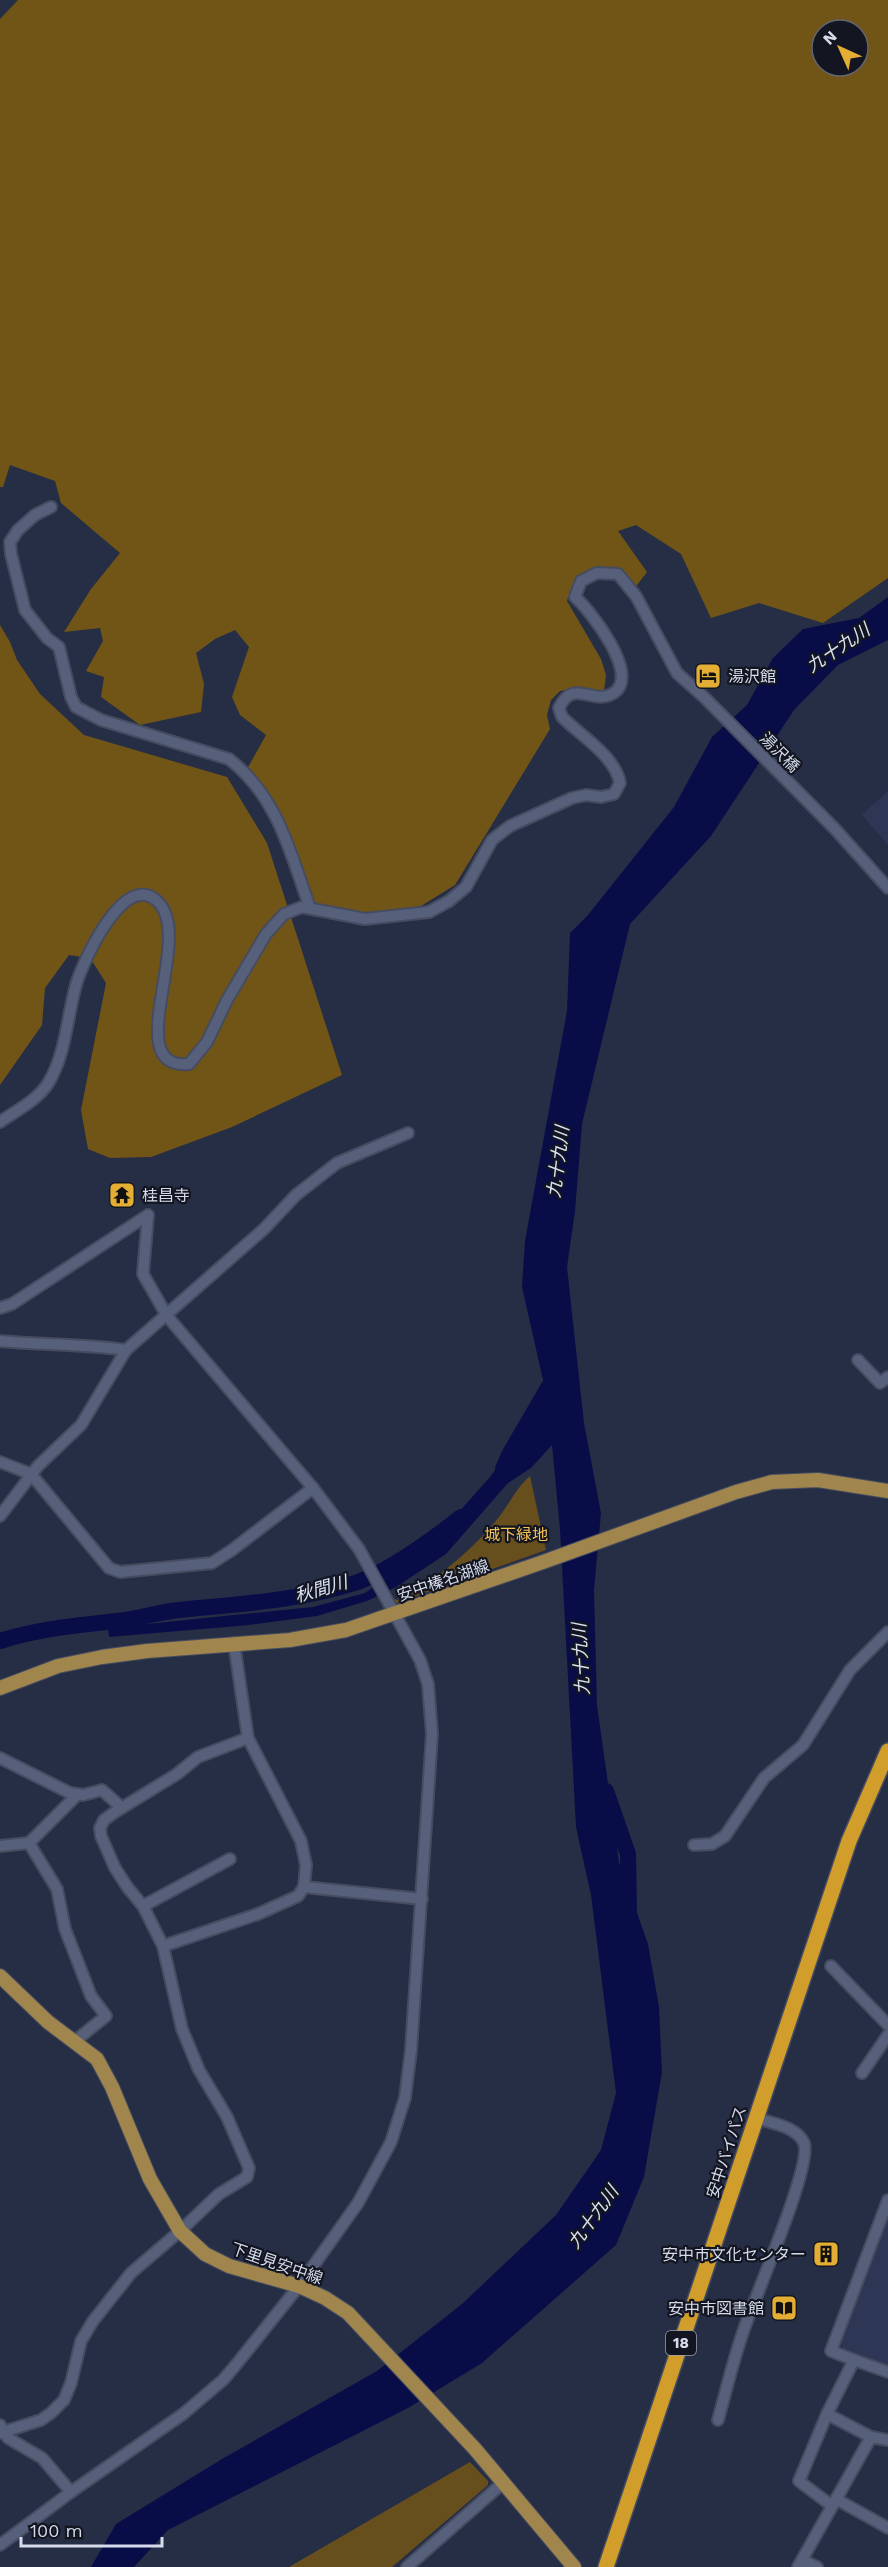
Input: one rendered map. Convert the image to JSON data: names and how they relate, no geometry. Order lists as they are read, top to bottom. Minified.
{"streets":{"highway":["安中バイパス","18"],"main road":["安中榛名湖線","下里見安中線"],"street":["湯沢橋"]},"water":["九十九川","秋間川"],"parks":["城下緑地"],"places":{"hotel":["湯沢館"],"temple":["桂昌寺"],"building":["安中市文化センター"],"library":["安中市図書館"]},"scale_bar":"100 m","north":"top left"}
